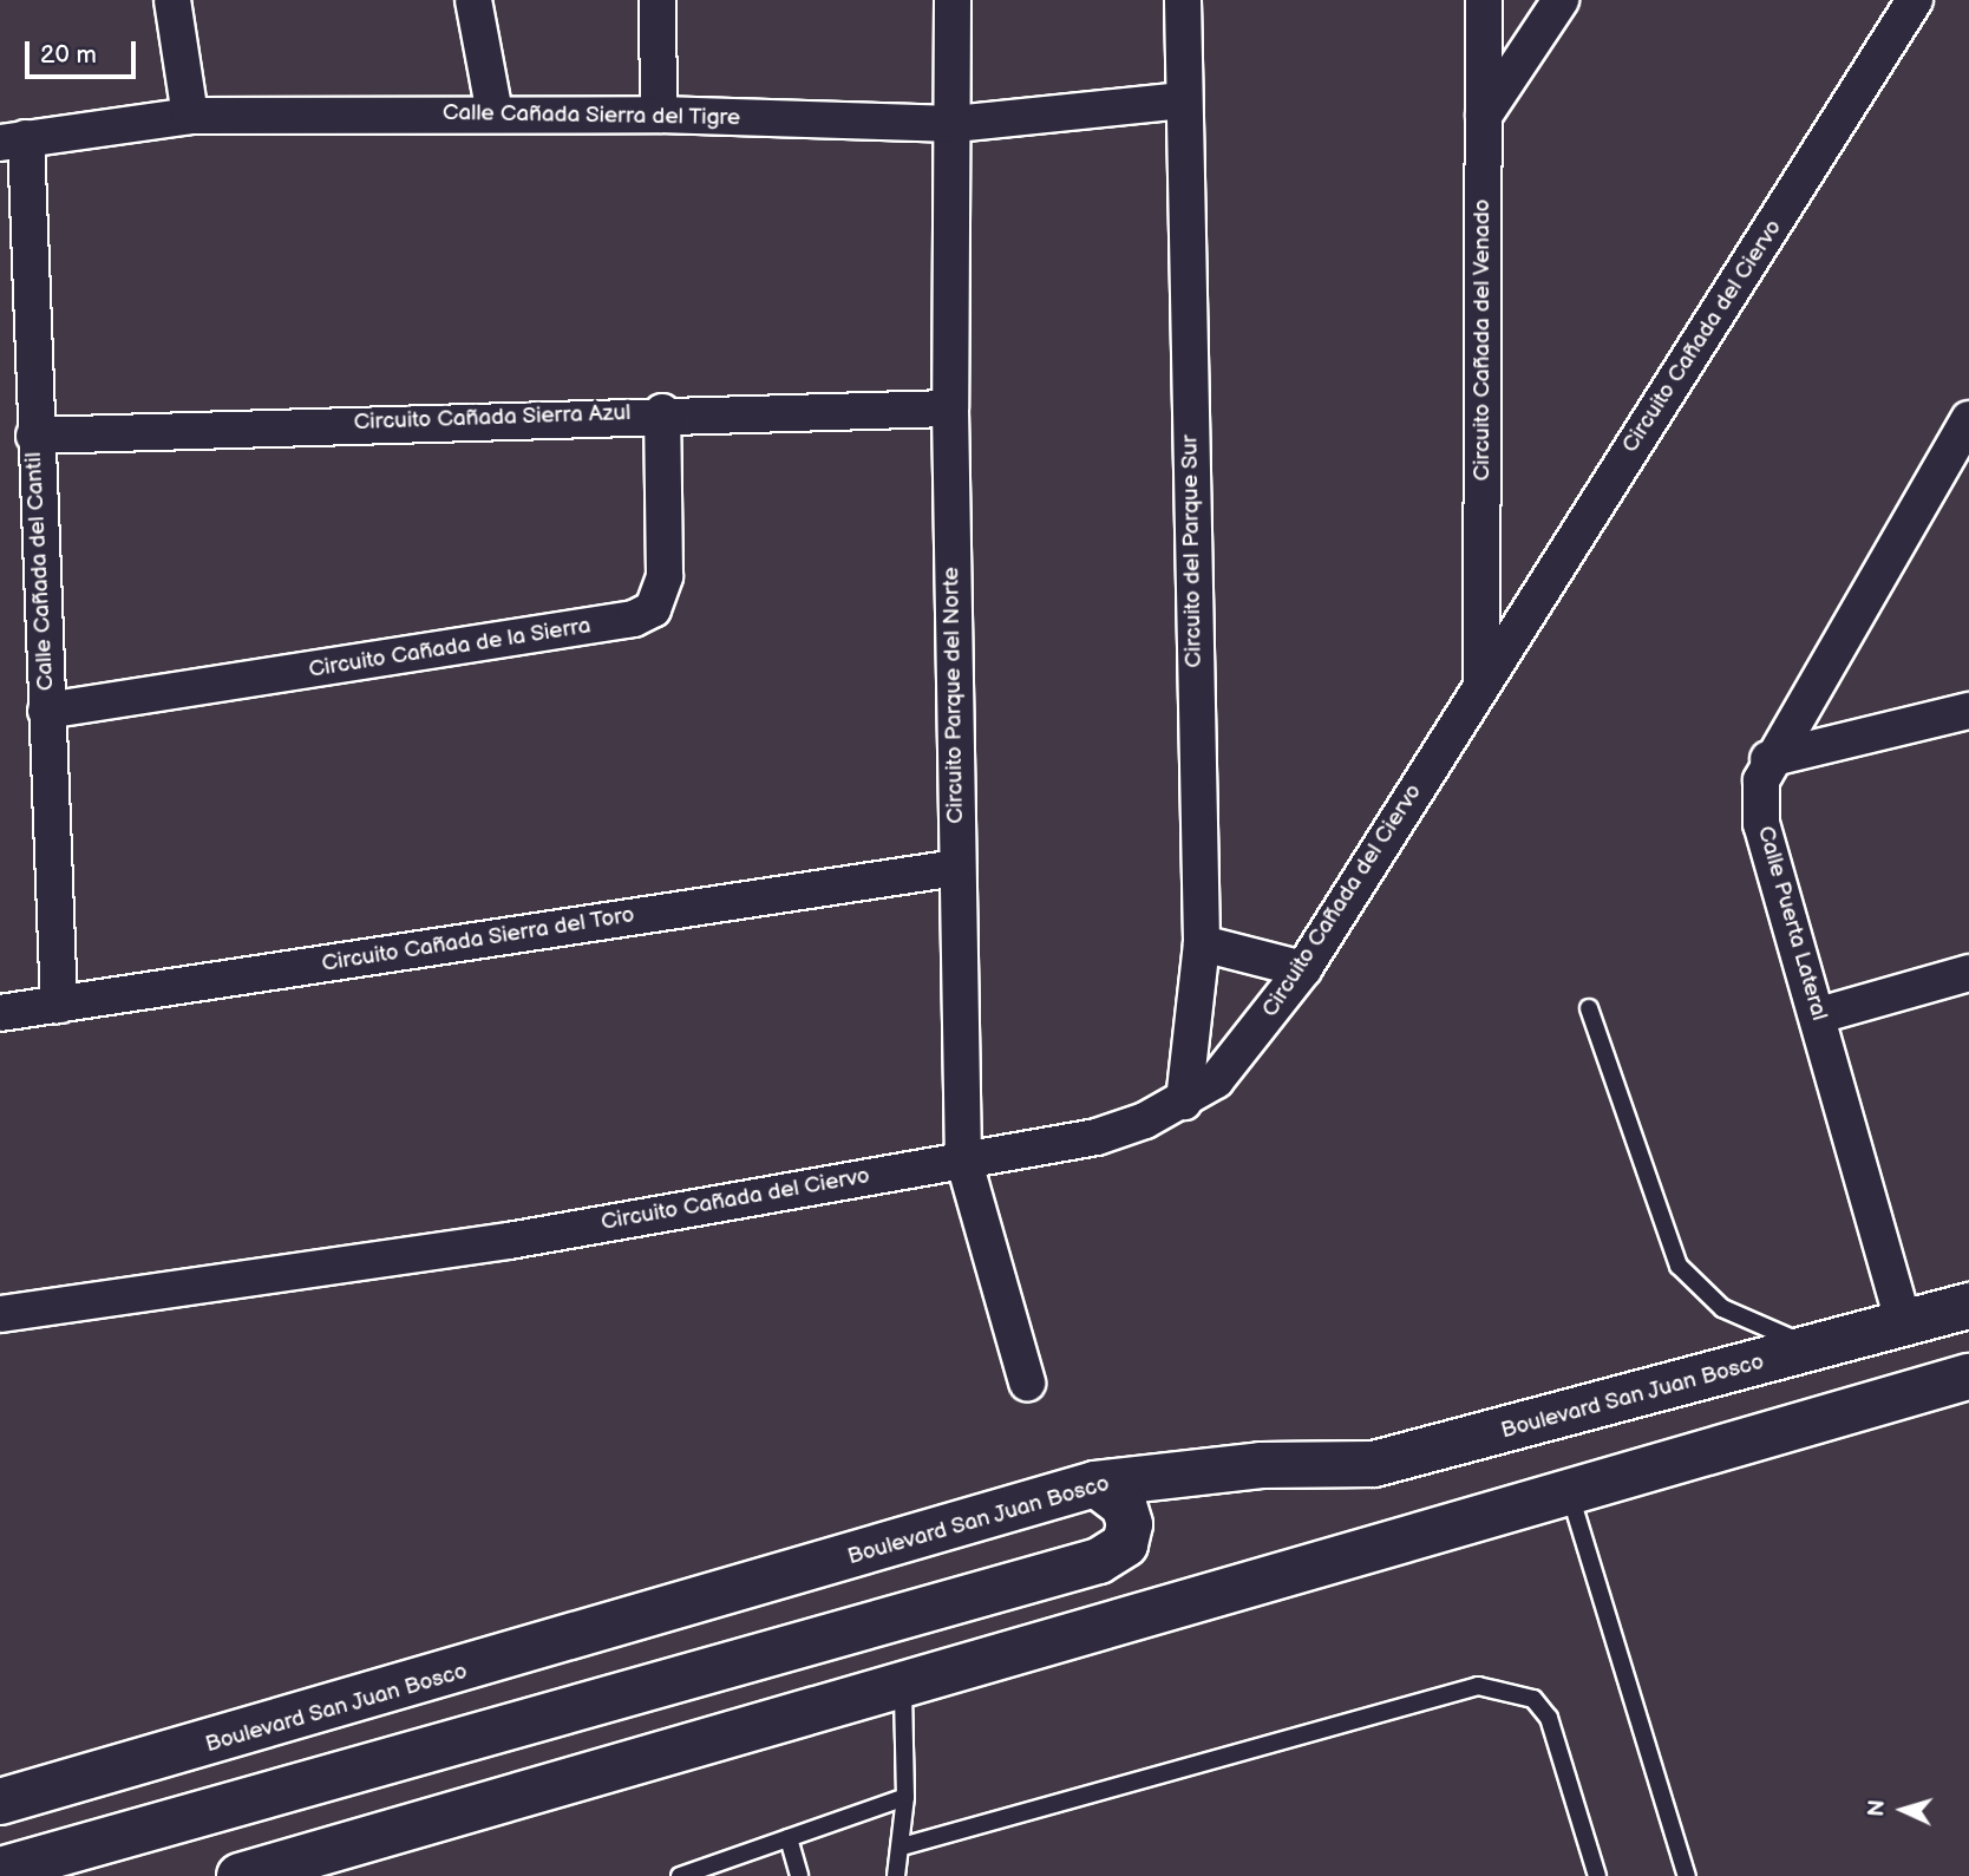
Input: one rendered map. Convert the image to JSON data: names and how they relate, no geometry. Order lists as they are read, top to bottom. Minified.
{"streets":{"main road":["Boulevard San Juan Bosco"],"street":["Calle Cañada Sierra del Tigre","Circuito Cañada del Ciervo","Circuito Cañada del Venado","Circuito Cañada Sierra Azul","Circuito del Parque Sur","Calle Cañada del Cantil","Circuito Cañada de la Sierra","Circuito Parque del Norte","Calle Puerta Lateral","Circuito Cañada Sierra del Toro"]},"crossings":[["Calle Cañada Sierra del Tigre","Circuito del Parque Sur"],["Calle Cañada Sierra del Tigre","Calle Cañada del Cantil"],["Calle Cañada Sierra del Tigre","Circuito Parque del Norte"],["Circuito Cañada del Ciervo","Circuito Cañada del Venado"],["Circuito Cañada del Ciervo","Circuito del Parque Sur"],["Circuito Cañada del Ciervo","Circuito Parque del Norte"],["Circuito Cañada Sierra Azul","Calle Cañada del Cantil"],["Circuito Cañada Sierra Azul","Circuito Cañada de la Sierra"],["Circuito Cañada Sierra Azul","Circuito Parque del Norte"],["Calle Cañada del Cantil","Circuito Cañada de la Sierra"],["Calle Cañada del Cantil","Circuito Cañada Sierra del Toro"],["Circuito Parque del Norte","Circuito Cañada Sierra del Toro"],["Calle Puerta Lateral","Boulevard San Juan Bosco"]],"scale_bar":"20 m","north":"left"}
